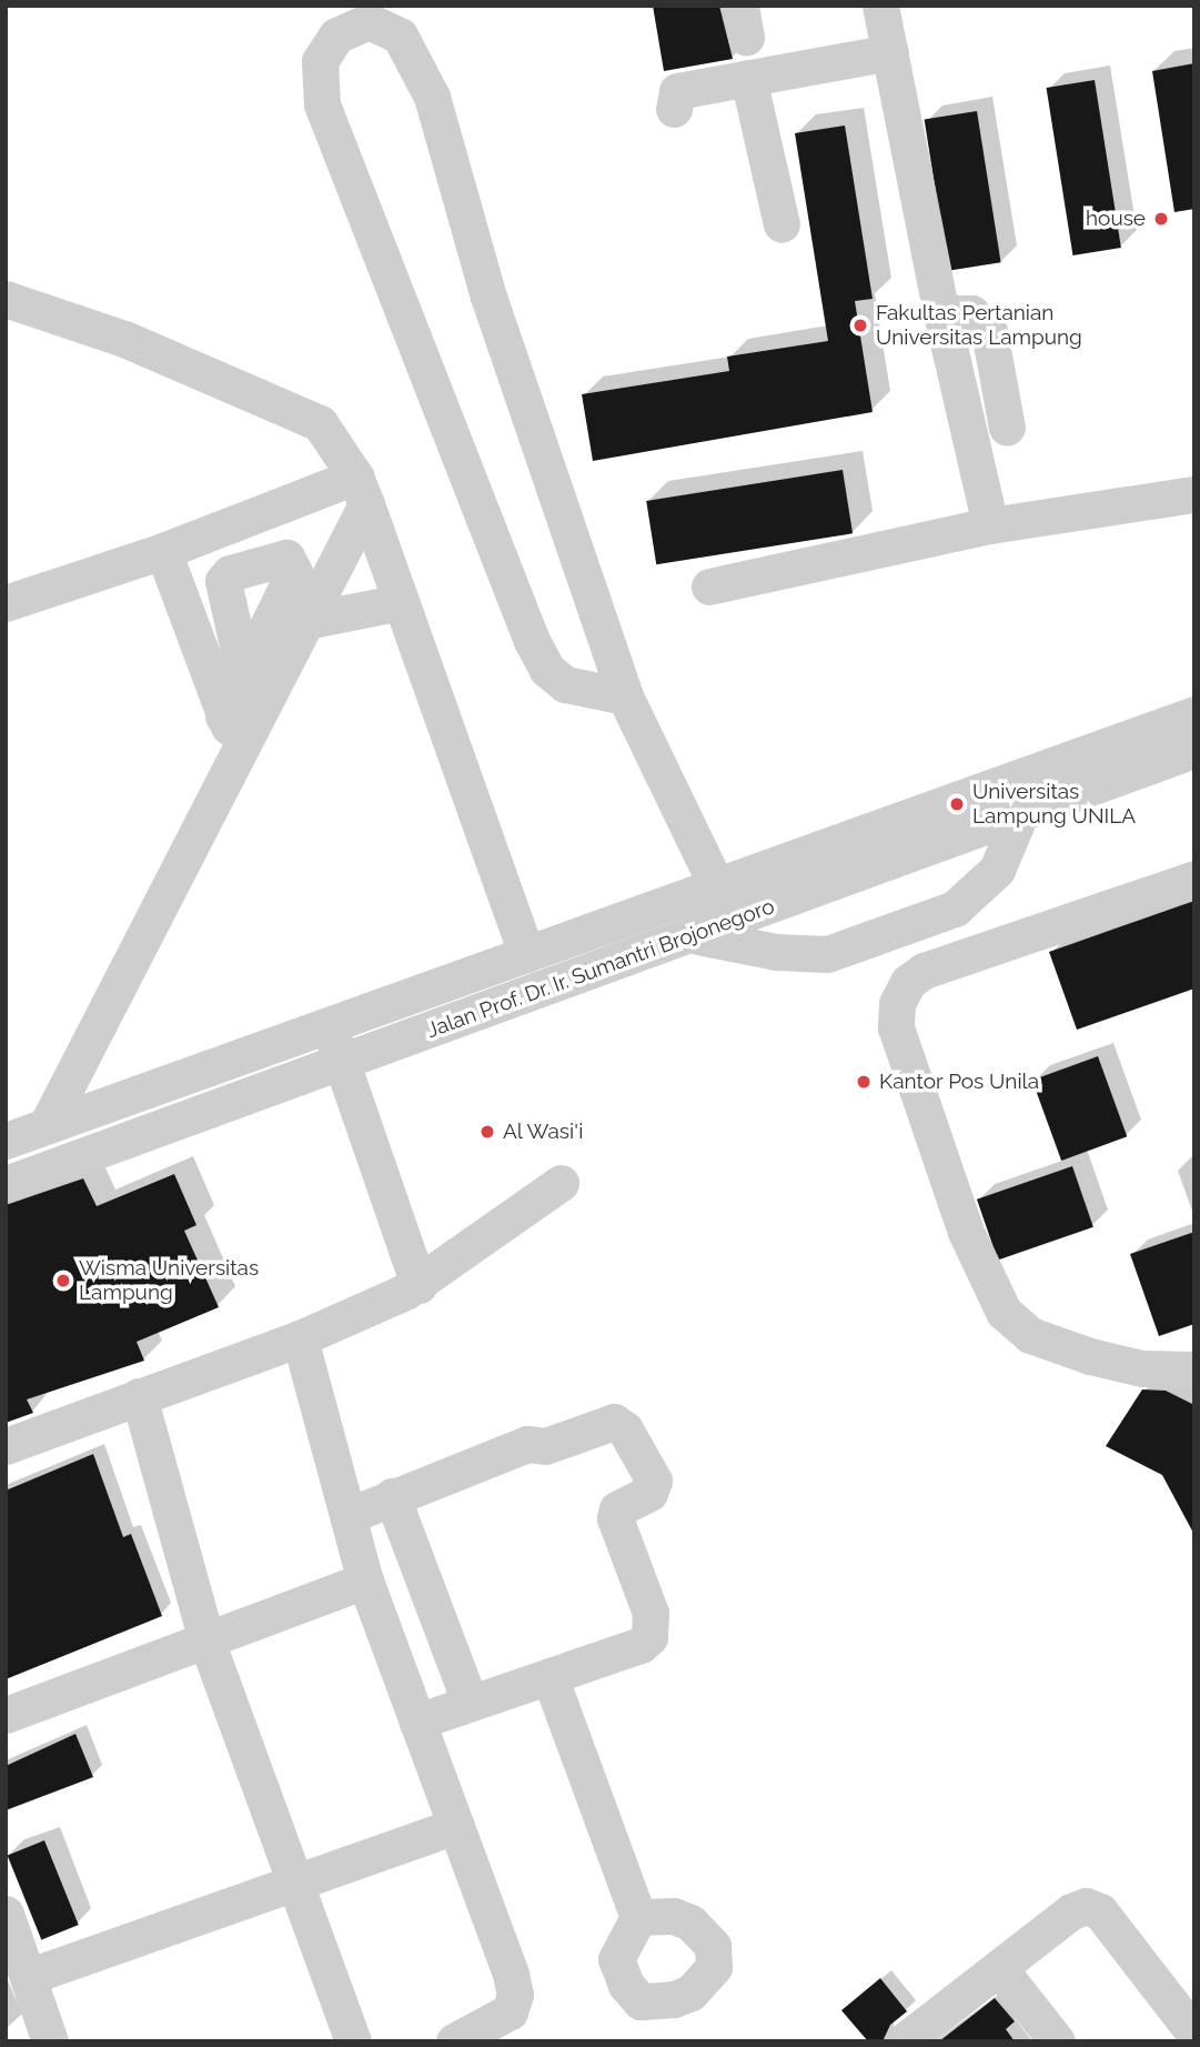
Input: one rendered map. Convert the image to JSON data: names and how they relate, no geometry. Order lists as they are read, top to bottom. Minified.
{"streets":{"street":["Jalan Prof. Dr. Ir. Sumantri Brojonegoro"]},"places":["house","Fakultas Pertanian Universitas Lampung","Universitas Lampung UNILA","Kantor Pos Unila","Al Wasi'i","Wisma Universitas Lampung"]}
